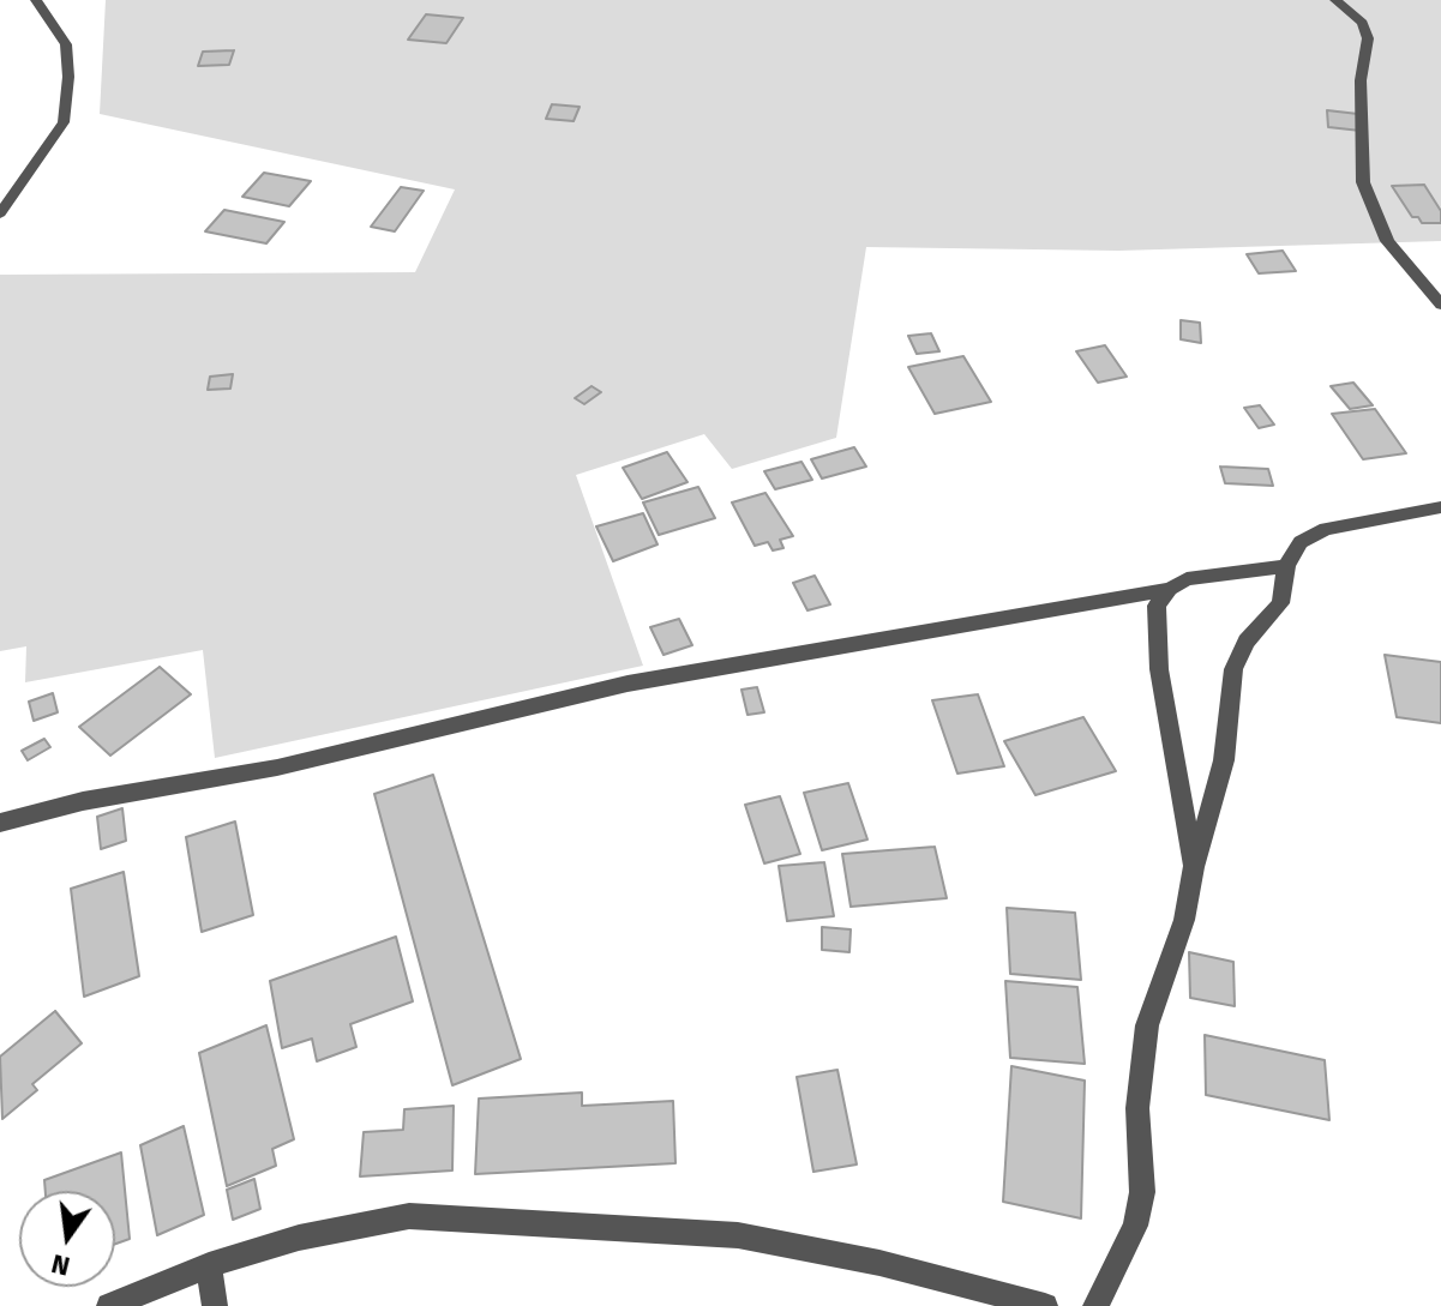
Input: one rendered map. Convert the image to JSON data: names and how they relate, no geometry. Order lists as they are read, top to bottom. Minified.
{"north":"bottom"}
